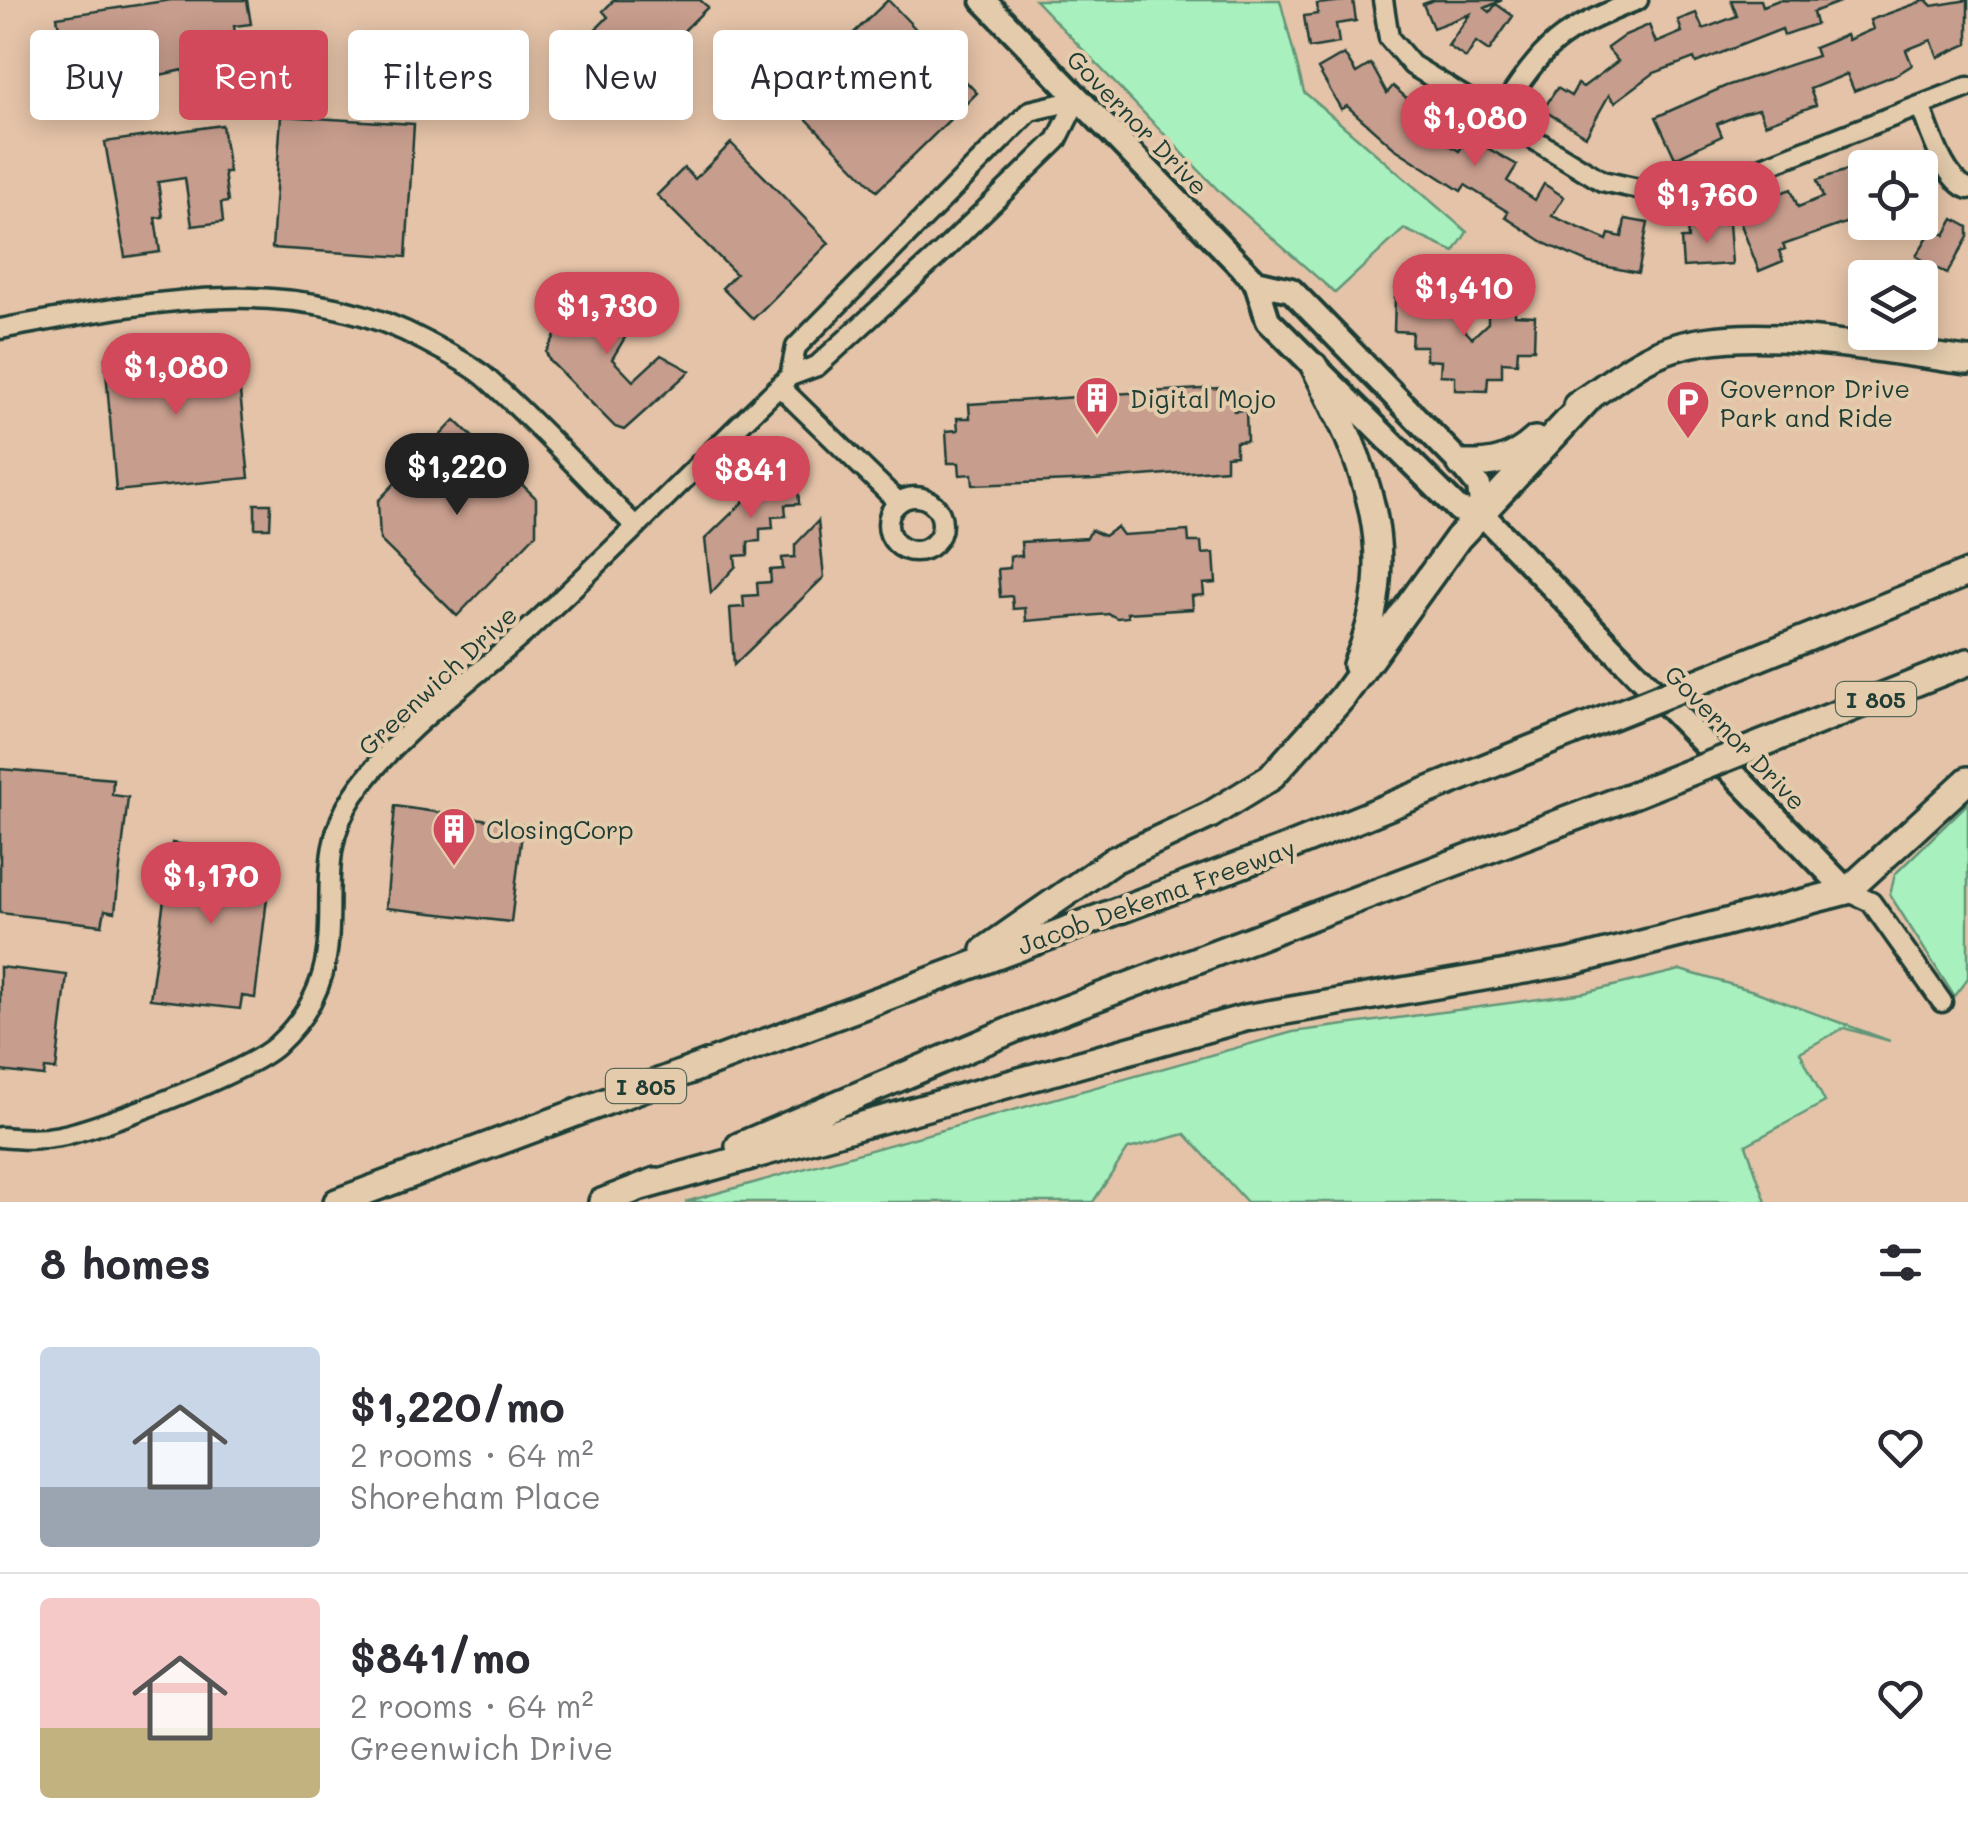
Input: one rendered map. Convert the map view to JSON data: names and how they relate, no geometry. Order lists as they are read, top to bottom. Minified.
{"streets":{"highway":["I 805","Jacob Dekema Freeway"],"main road":["Governor Drive"],"street":["Greenwich Drive"]},"crossings":[["Governor Drive","Greenwich Drive"]],"places":{"building":["Digital Mojo","ClosingCorp"],"parking":["Governor Drive Park and Ride"]},"page":{"chip":["Buy","Rent","Filters","New","Apartment"],"price":["$1,080","$1,760","$1,410","$1,730","$1,080","$1,220","$841","$1,170"],"heading":"8 homes","list":[{"name":"$1,220/mo","note":"2 rooms · 64 m² · Shoreham Place"},{"name":"$841/mo","note":"2 rooms · 64 m² · Greenwich Drive"}]}}
